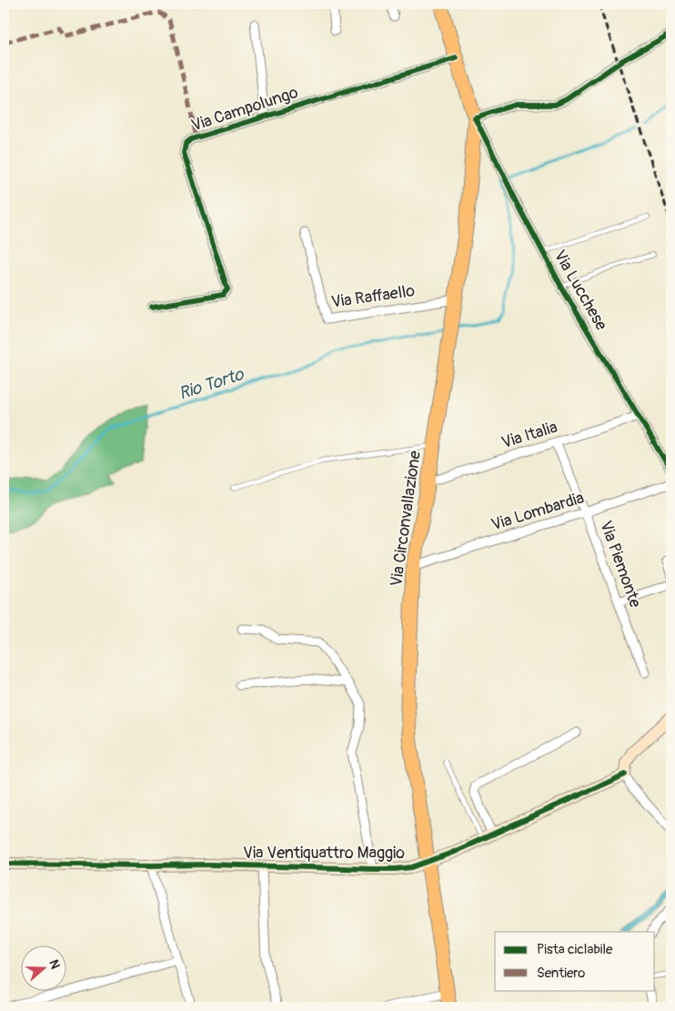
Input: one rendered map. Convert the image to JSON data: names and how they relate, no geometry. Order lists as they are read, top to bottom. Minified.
{"streets":{"main road":["Via Circonvallazione"],"street":["Via Campolungo","Via Lucchese","Via Raffaello","Via Italia","Via Lombardia","Via Piemonte","Via Ventiquattro Maggio"]},"crossings":[["Via Lucchese","Via Italia"],["Via Lucchese","Via Circonvallazione"],["Via Raffaello","Via Circonvallazione"],["Via Italia","Via Circonvallazione"],["Via Italia","Via Piemonte"],["Via Lombardia","Via Circonvallazione"],["Via Lombardia","Via Piemonte"],["Via Circonvallazione","Via Ventiquattro Maggio"]],"water":["Rio Torto"],"legend":["Pista ciclabile","Sentiero"],"north":"right"}
